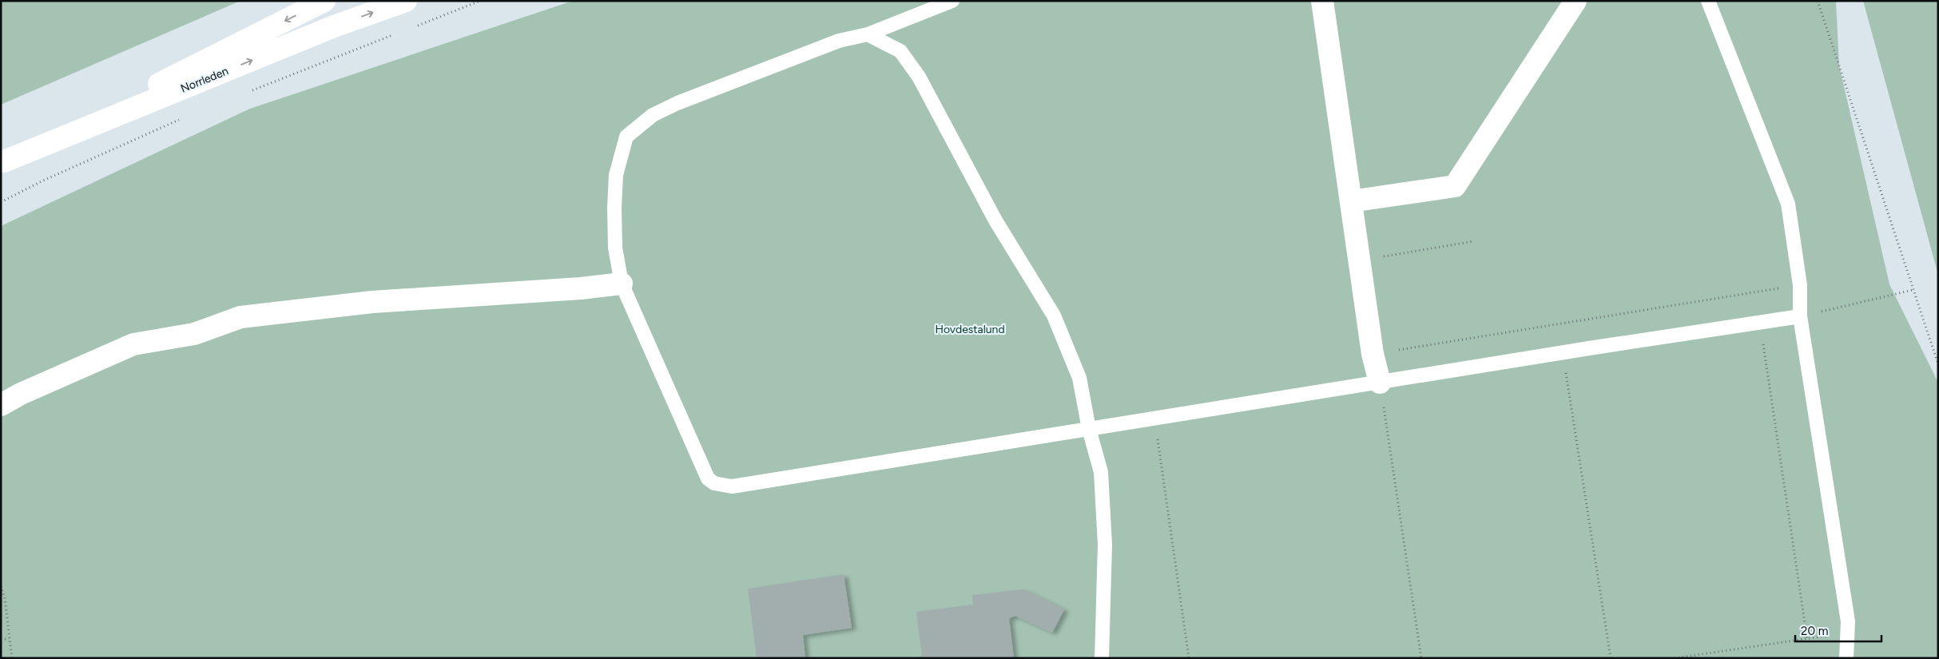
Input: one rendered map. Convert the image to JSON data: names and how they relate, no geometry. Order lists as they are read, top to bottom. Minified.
{"streets":{"street":["Norrleden"]},"parks":["Hovdestalund"],"scale_bar":"20 m"}
